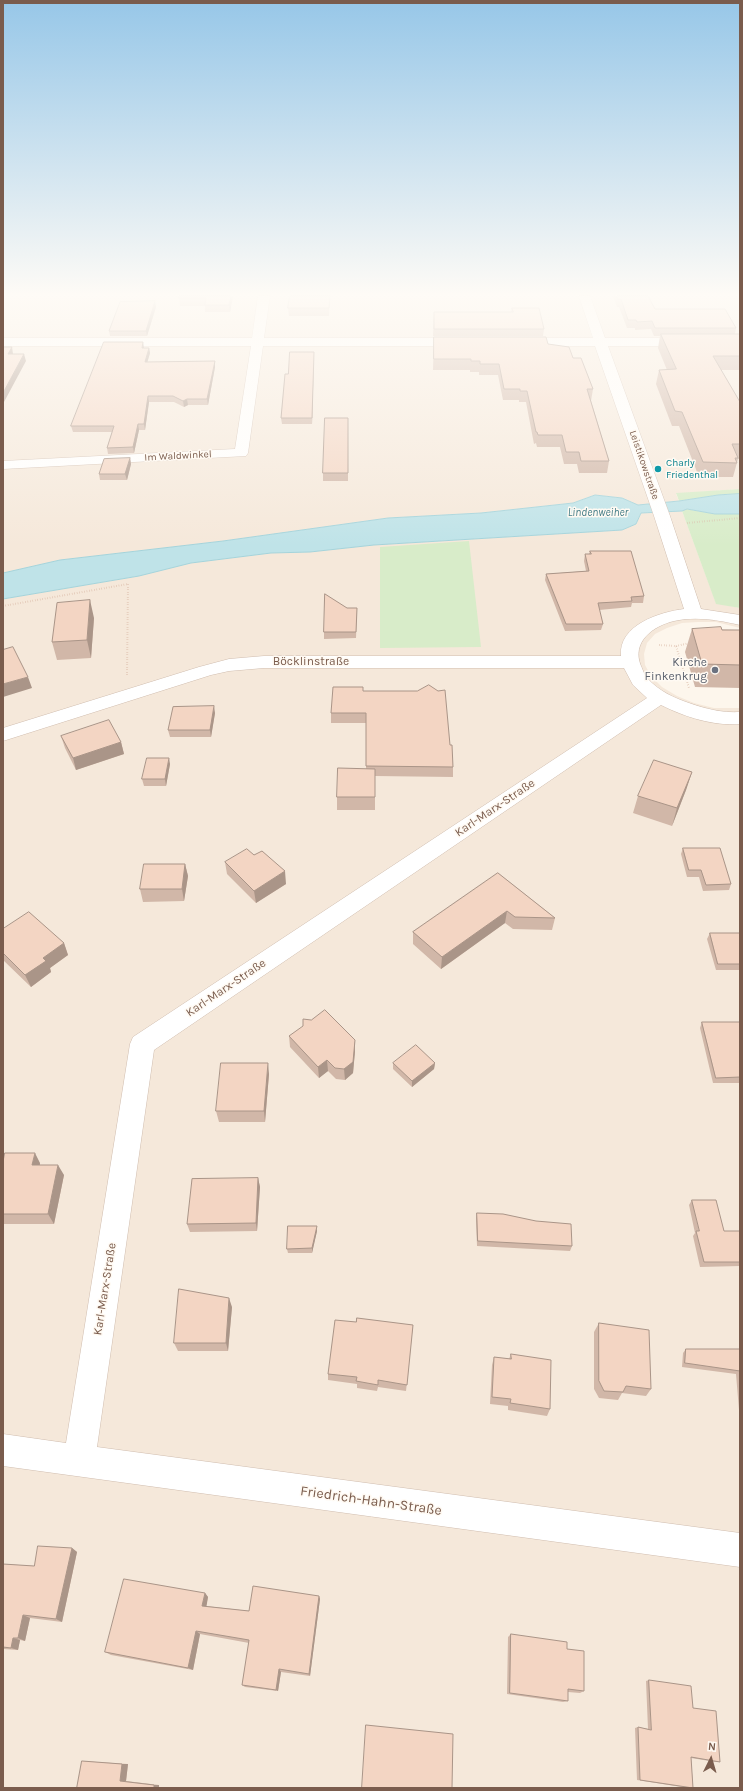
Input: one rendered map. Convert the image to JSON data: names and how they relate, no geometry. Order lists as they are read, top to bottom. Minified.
{"streets":{"street":["Im Waldwinkel","Leistikowstraße","Böcklinstraße","Karl-Marx-Straße","Friedrich-Hahn-Straße"]},"crossings":[["Karl-Marx-Straße","Friedrich-Hahn-Straße"]],"water":["Lindenweiher"],"places":["Charly Friedenthal","Kirche Finkenkrug"],"north":"top"}
